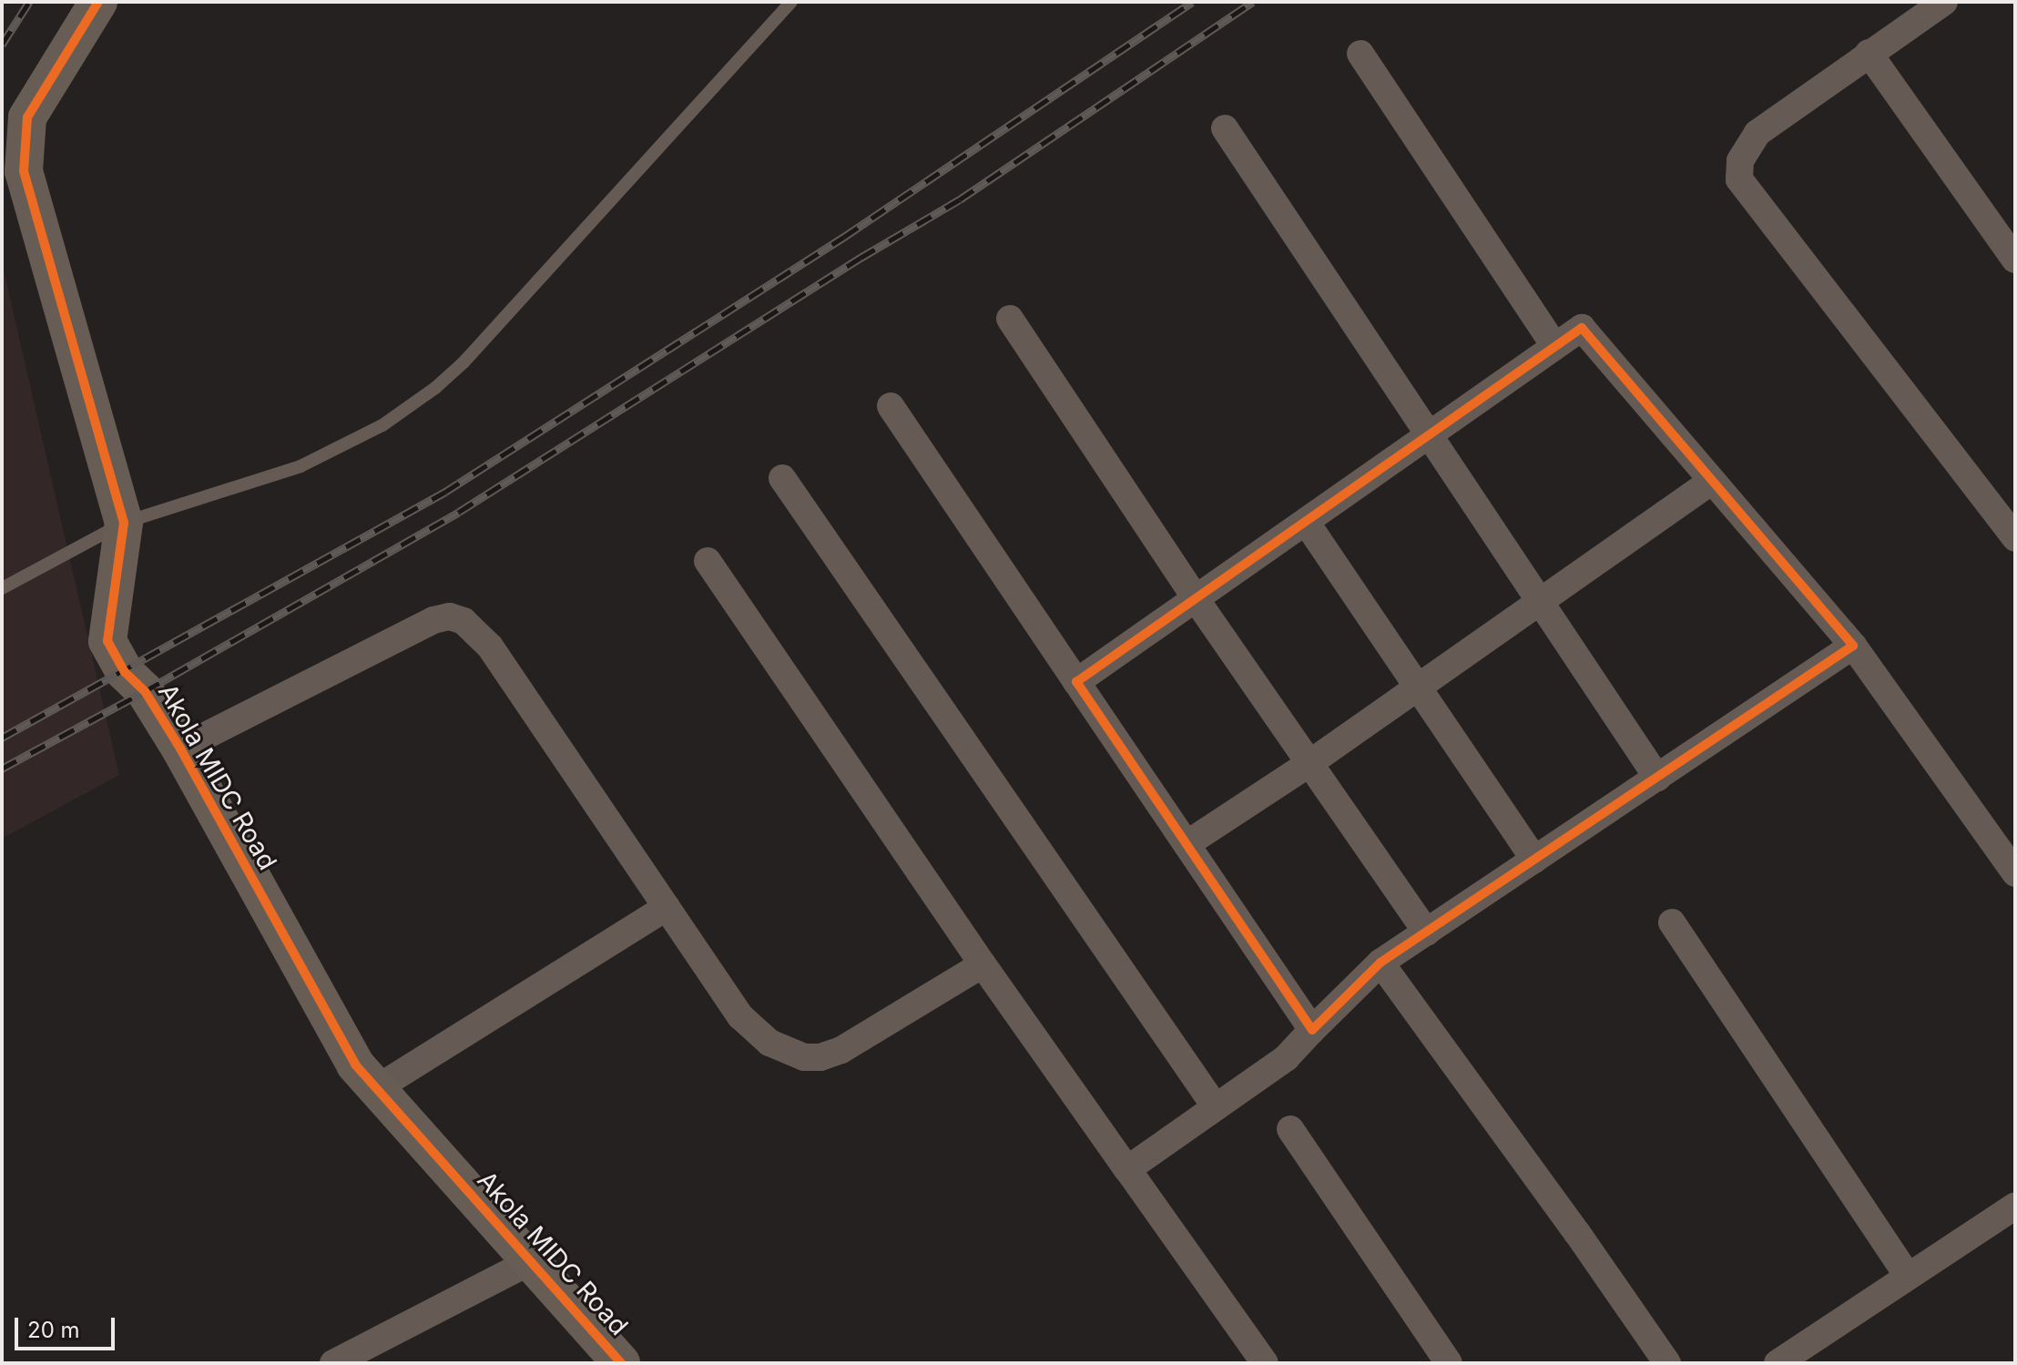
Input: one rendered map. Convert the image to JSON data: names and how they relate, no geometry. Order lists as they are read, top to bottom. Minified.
{"streets":{"street":["Akola MIDC Road"]},"scale_bar":"20 m"}
